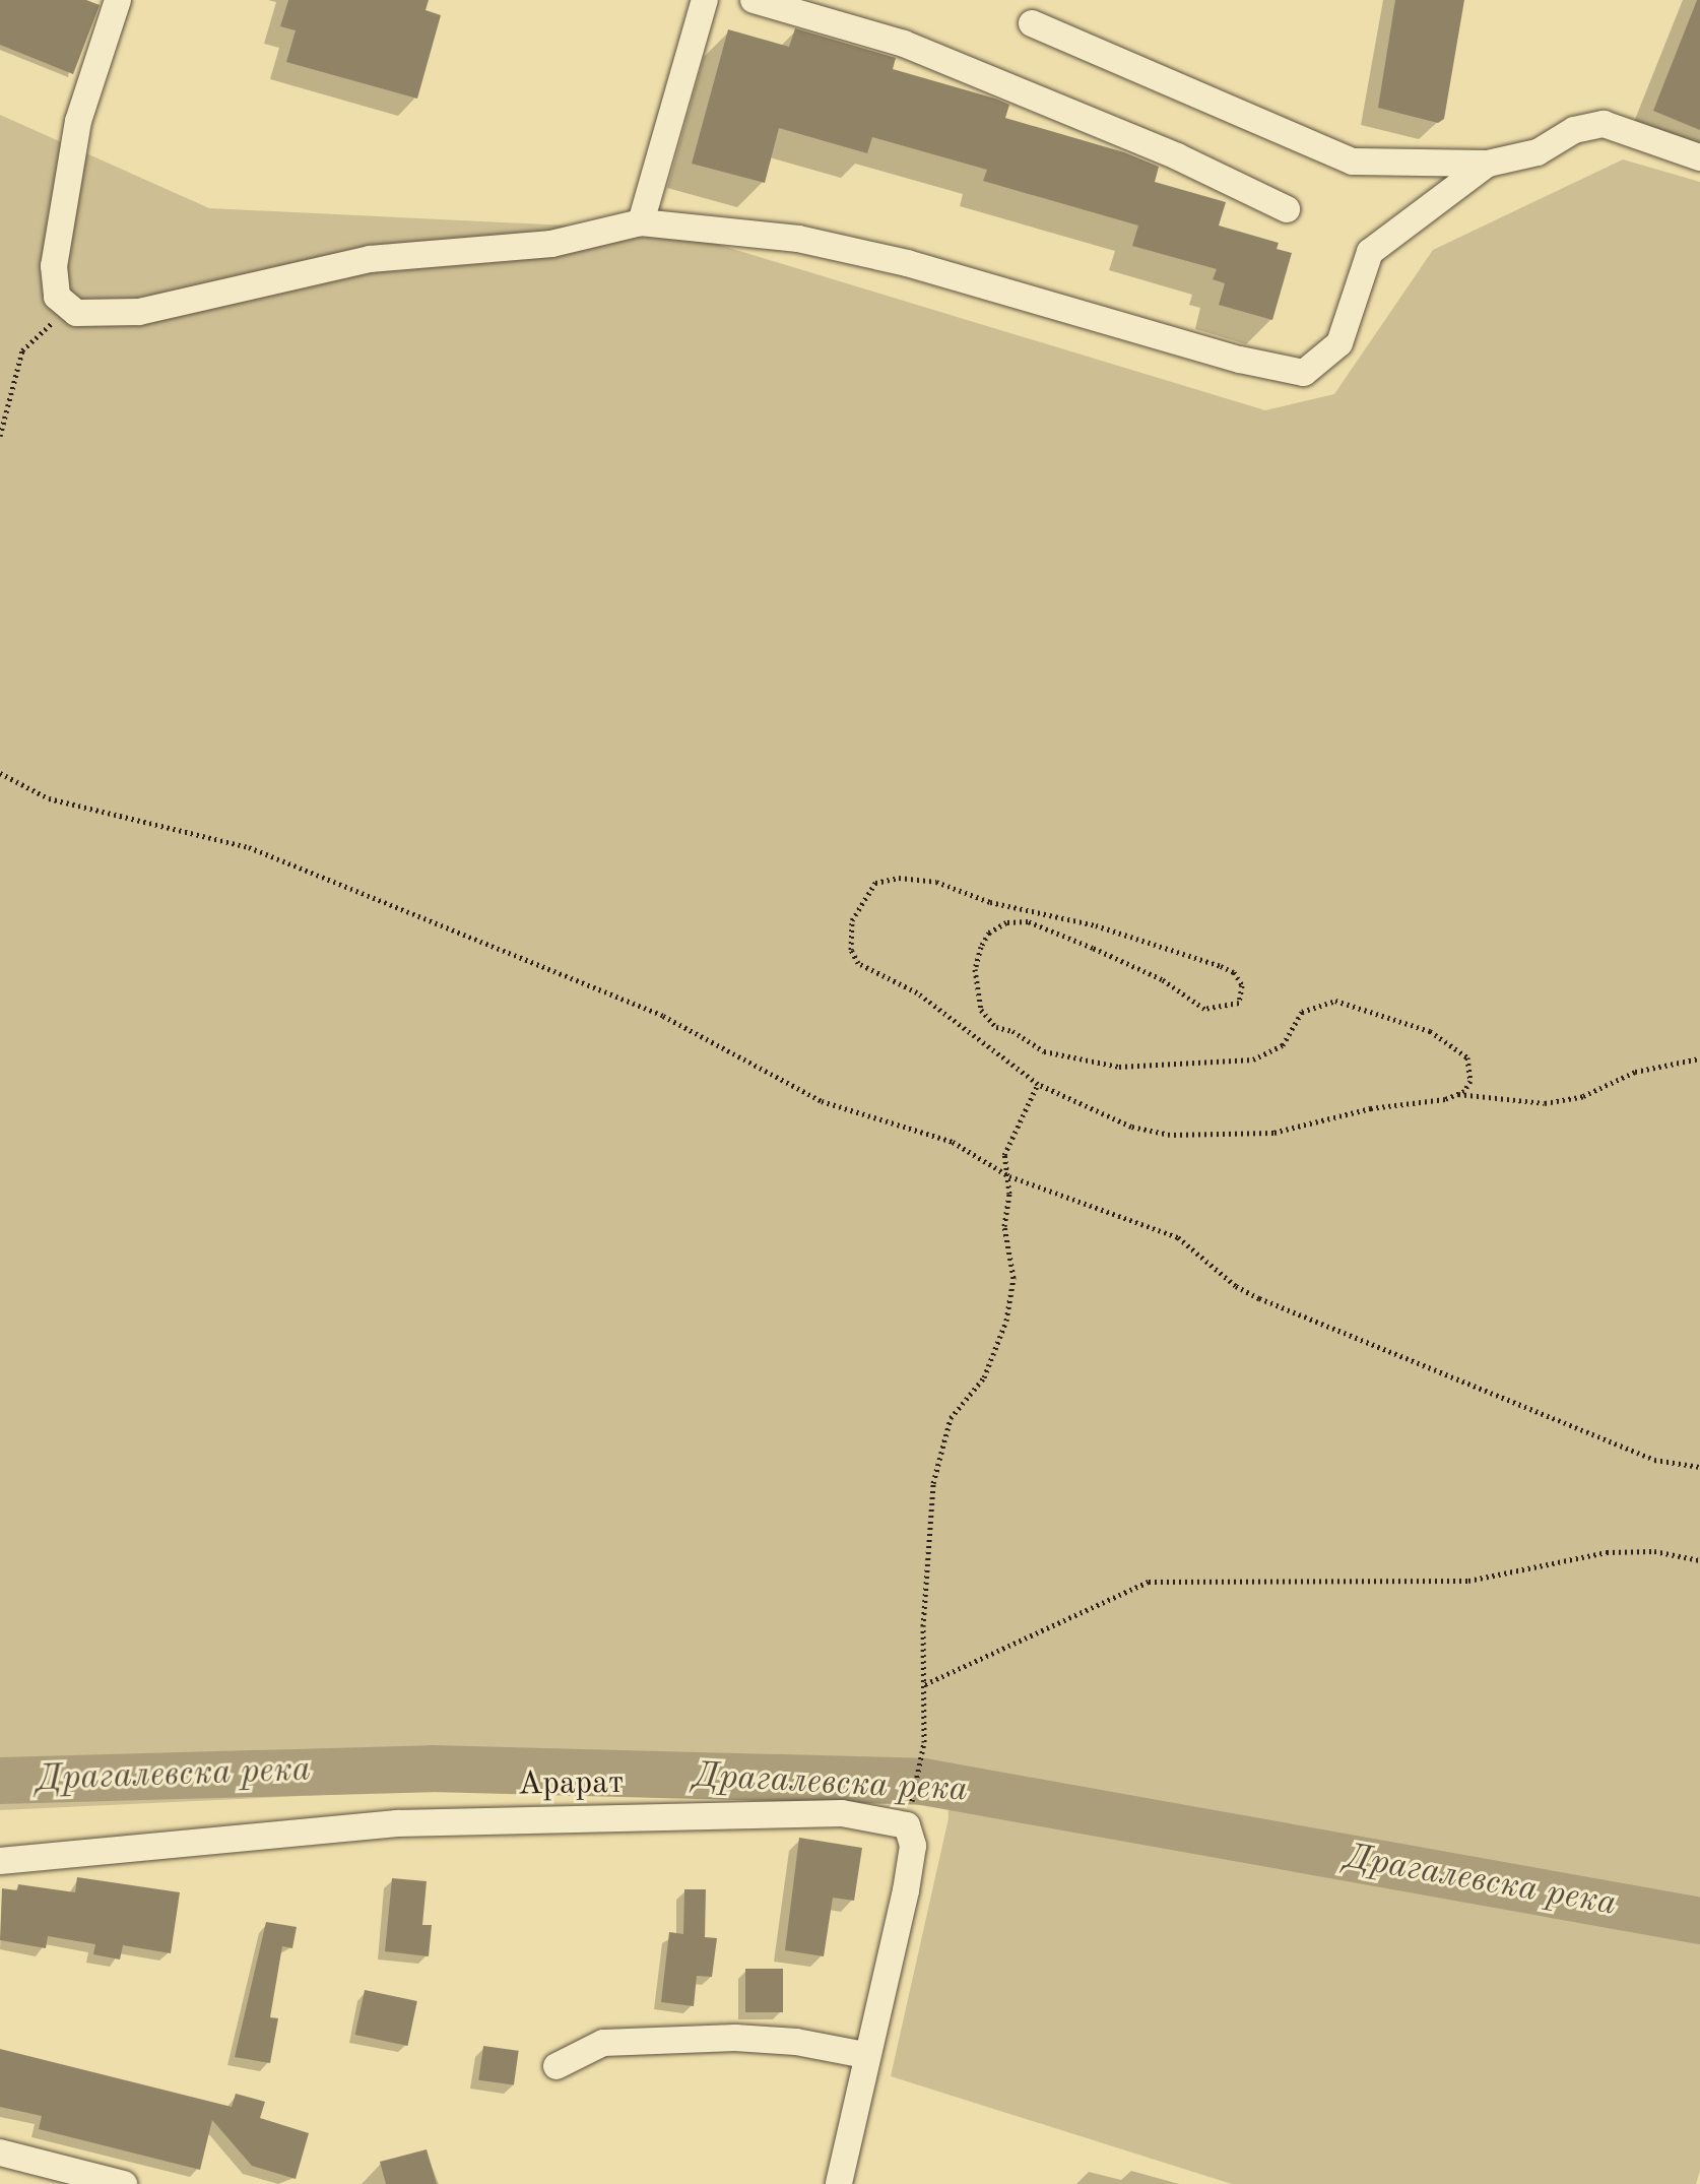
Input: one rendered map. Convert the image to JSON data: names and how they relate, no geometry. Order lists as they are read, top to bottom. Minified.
{"streets":{"street":["Арарат"]},"water":["Драгалевска река"]}
